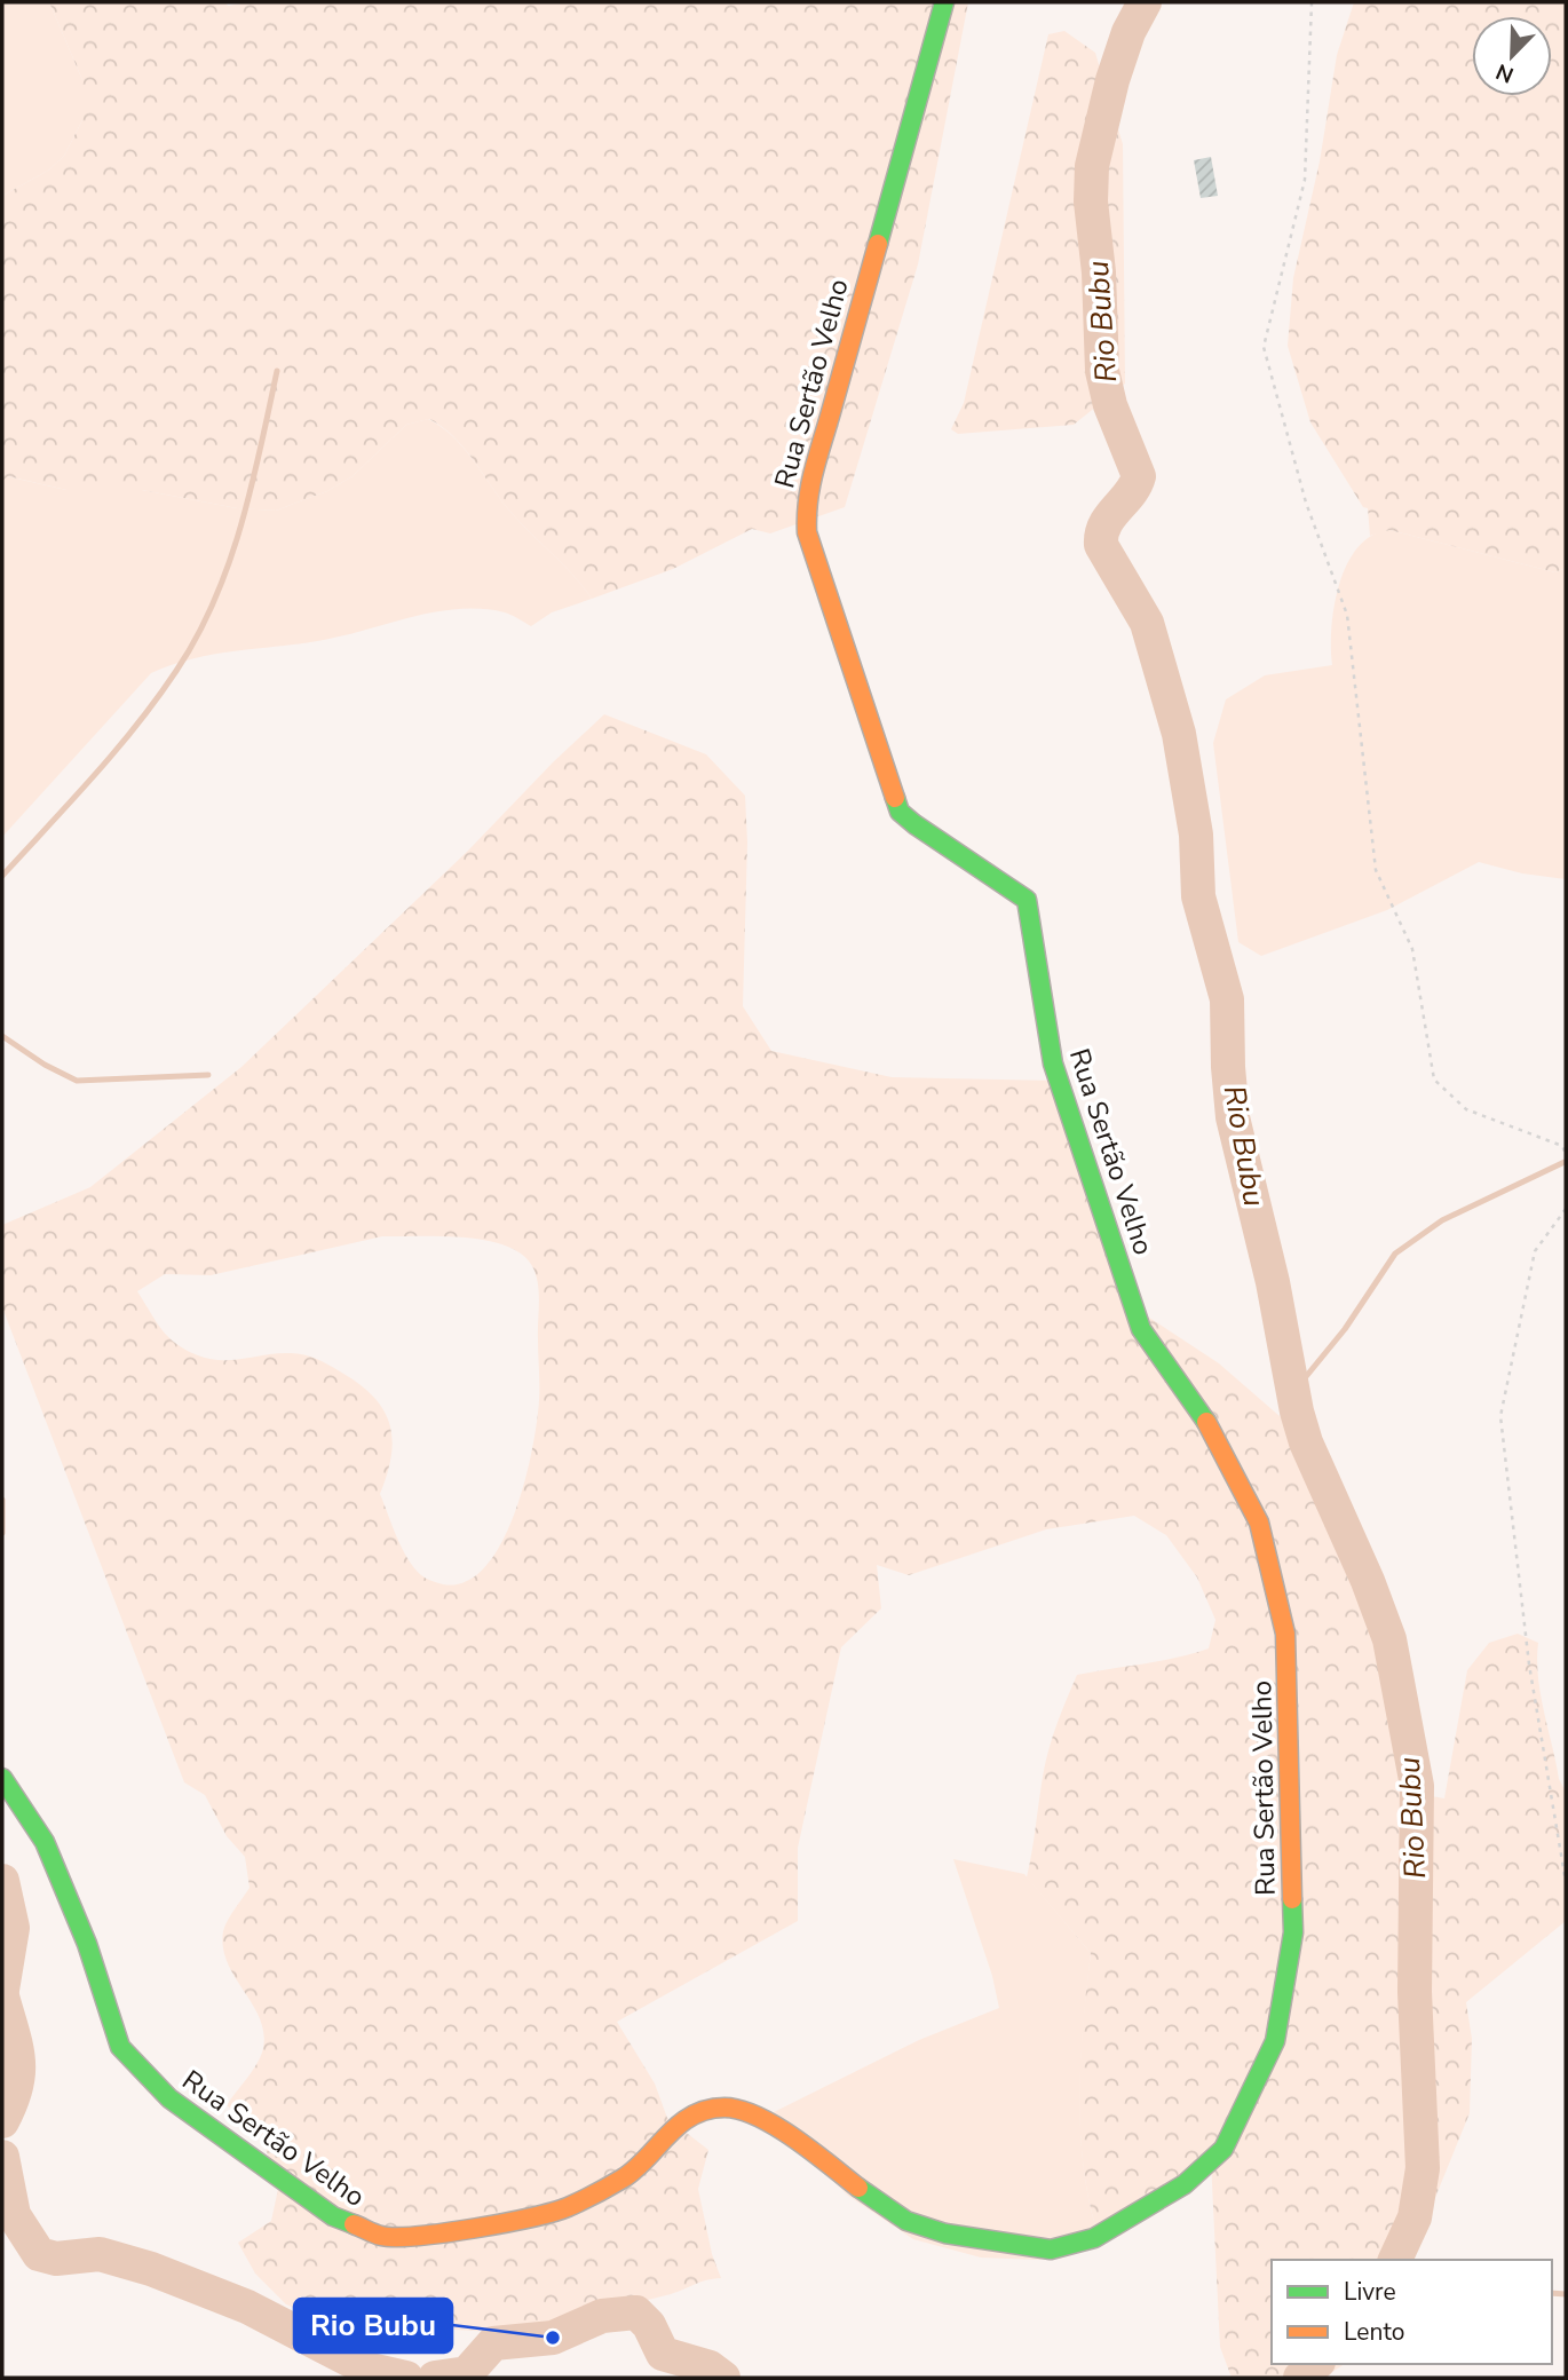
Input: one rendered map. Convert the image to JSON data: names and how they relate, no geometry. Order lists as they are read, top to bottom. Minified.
{"streets":{"street":["Rua Sertão Velho"]},"water":["Rio Bubu"],"places":["Rio Bubu"],"legend":["Livre","Lento"],"north":"bottom left"}
